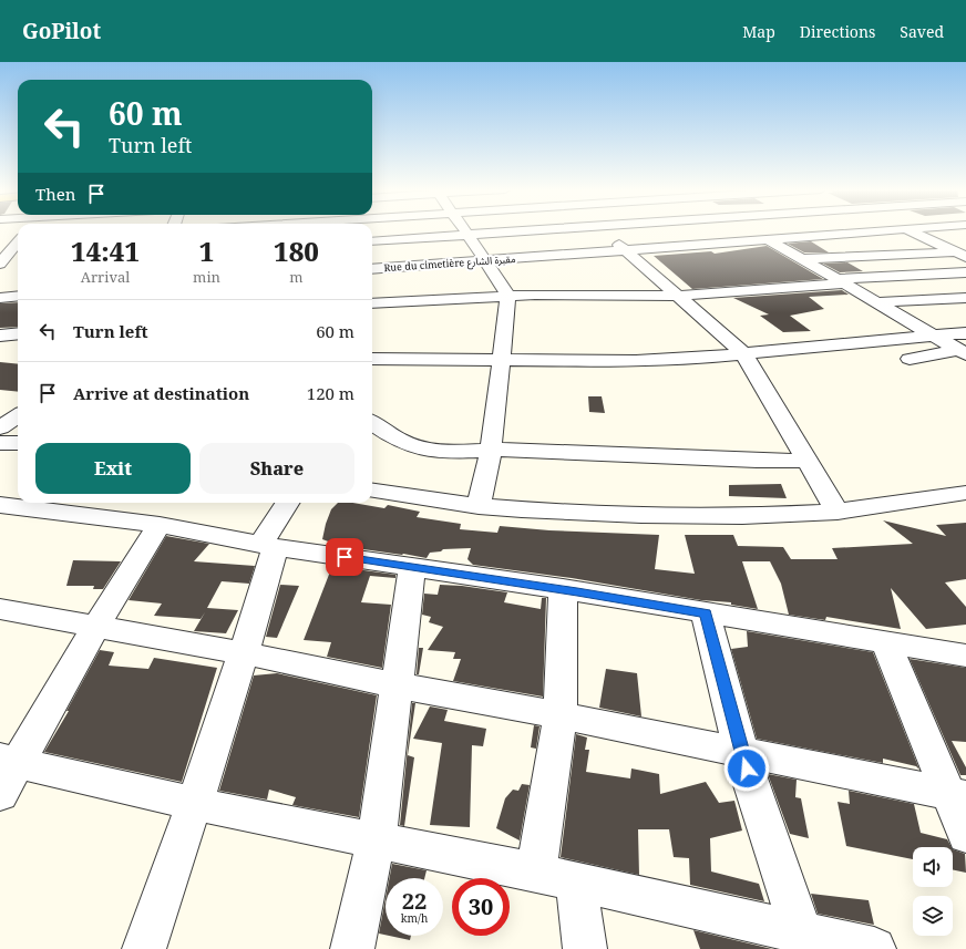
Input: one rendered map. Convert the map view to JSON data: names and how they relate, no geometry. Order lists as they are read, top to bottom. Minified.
{"streets":{"street":["Rue du cimetière مقبرة الشارع"]},"page":{"header":"GoPilot","nav":["Map","Directions","Saved"],"turn":["60 m","Turn left"],"then":"Then","eta":["14:41","Arrival","1","min","180","m"],"list":[{"name":"Turn left","value":"60 m"},{"name":"Arrive at destination","value":"120 m"}],"buttons":["Exit","Share"],"speed":"22 km/h","limit":"30"}}
